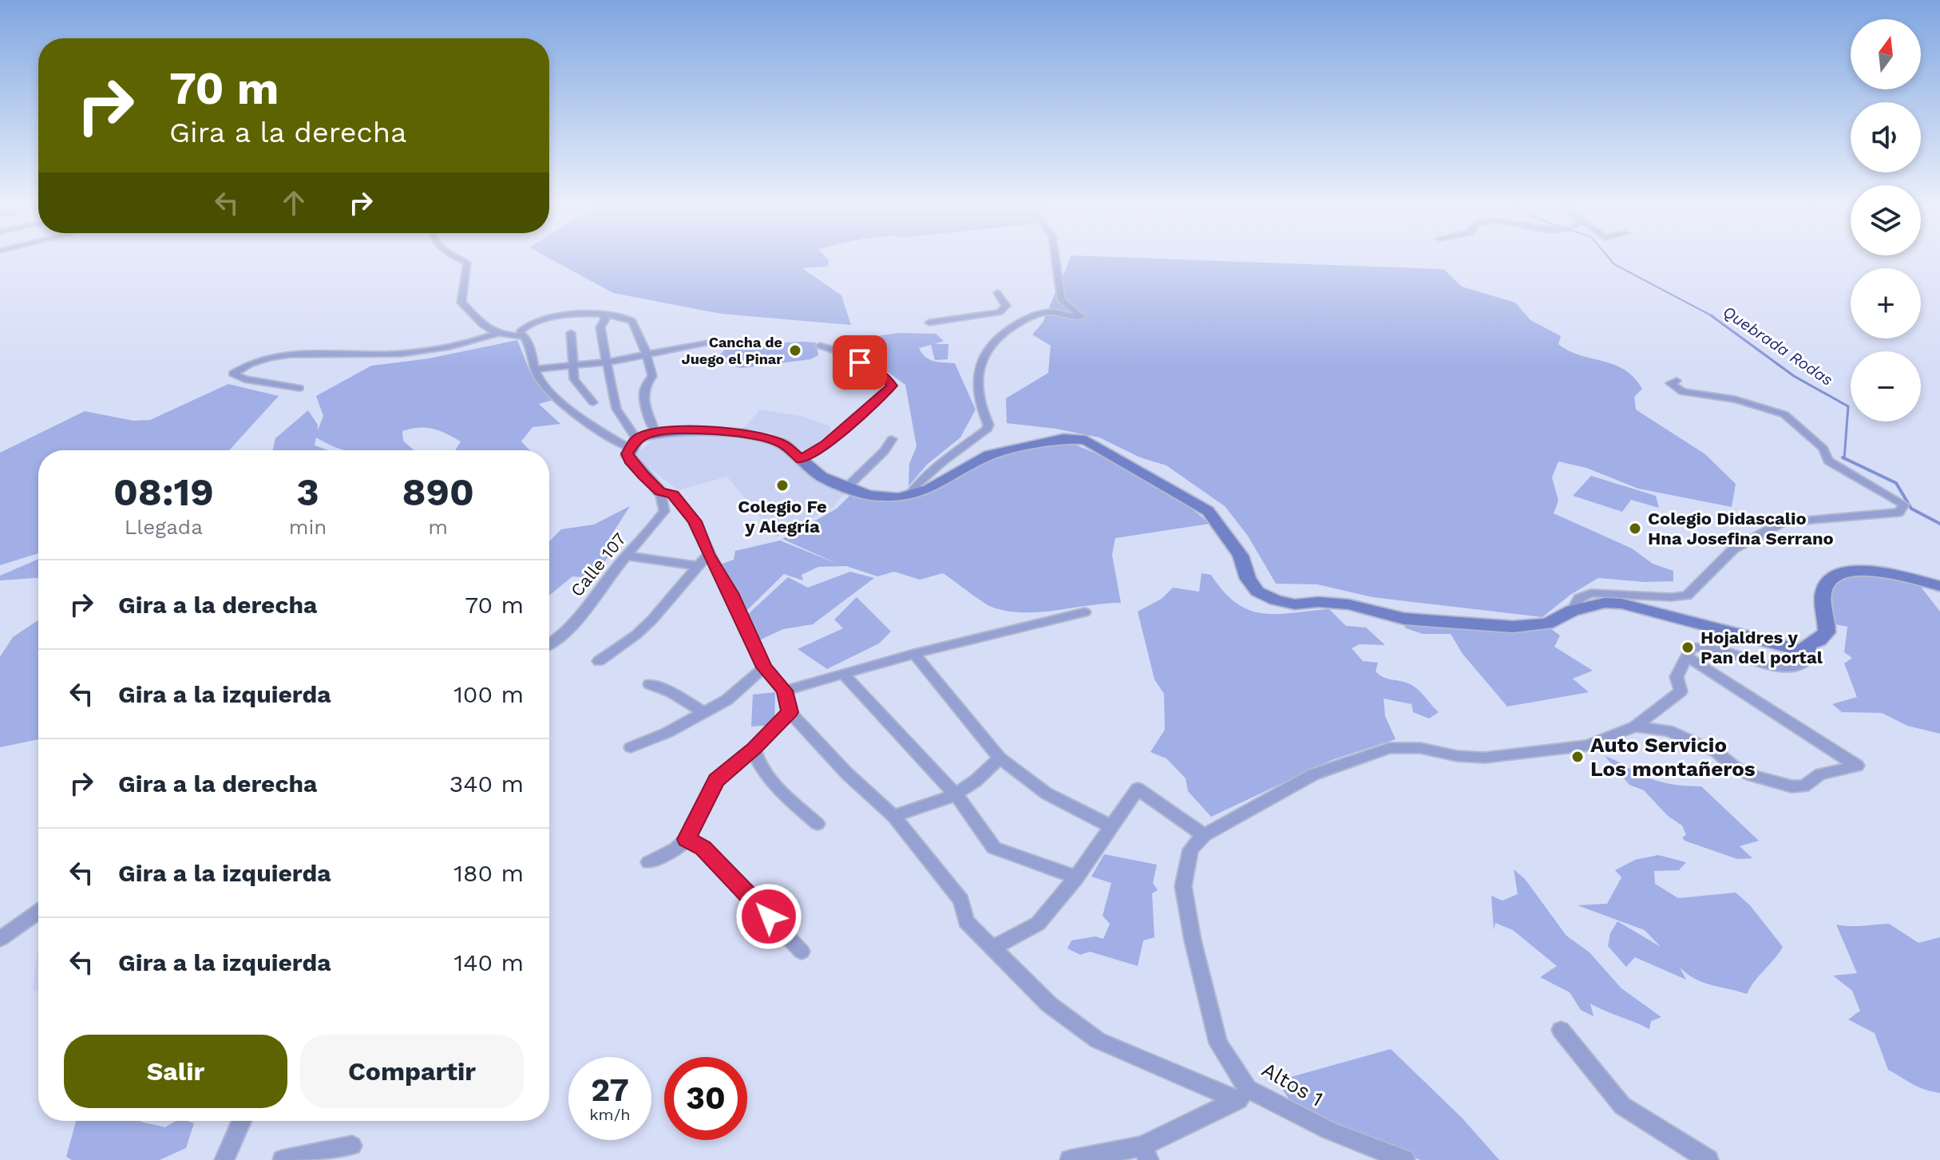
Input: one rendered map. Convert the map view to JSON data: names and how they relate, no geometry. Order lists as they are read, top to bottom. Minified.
{"streets":{"street":["Calle 107","Altos 1"]},"water":["Quebrada Rodas"],"places":["Cancha de Juego el Pinar","Colegio Fe y Alegría","Colegio Didascalio Hna Josefina Serrano","Hojaldres y Pan del portal","Auto Servicio Los montañeros"],"north":"top","page":{"map_buttons":["+","−"],"turn":["70 m","Gira a la derecha"],"eta":["08:19","Llegada","3","min","890","m"],"list":[{"name":"Gira a la derecha","value":"70 m"},{"name":"Gira a la izquierda","value":"100 m"},{"name":"Gira a la derecha","value":"340 m"},{"name":"Gira a la izquierda","value":"180 m"},{"name":"Gira a la izquierda","value":"140 m"}],"buttons":["Salir","Compartir"],"speed":"27 km/h","limit":"30"}}
